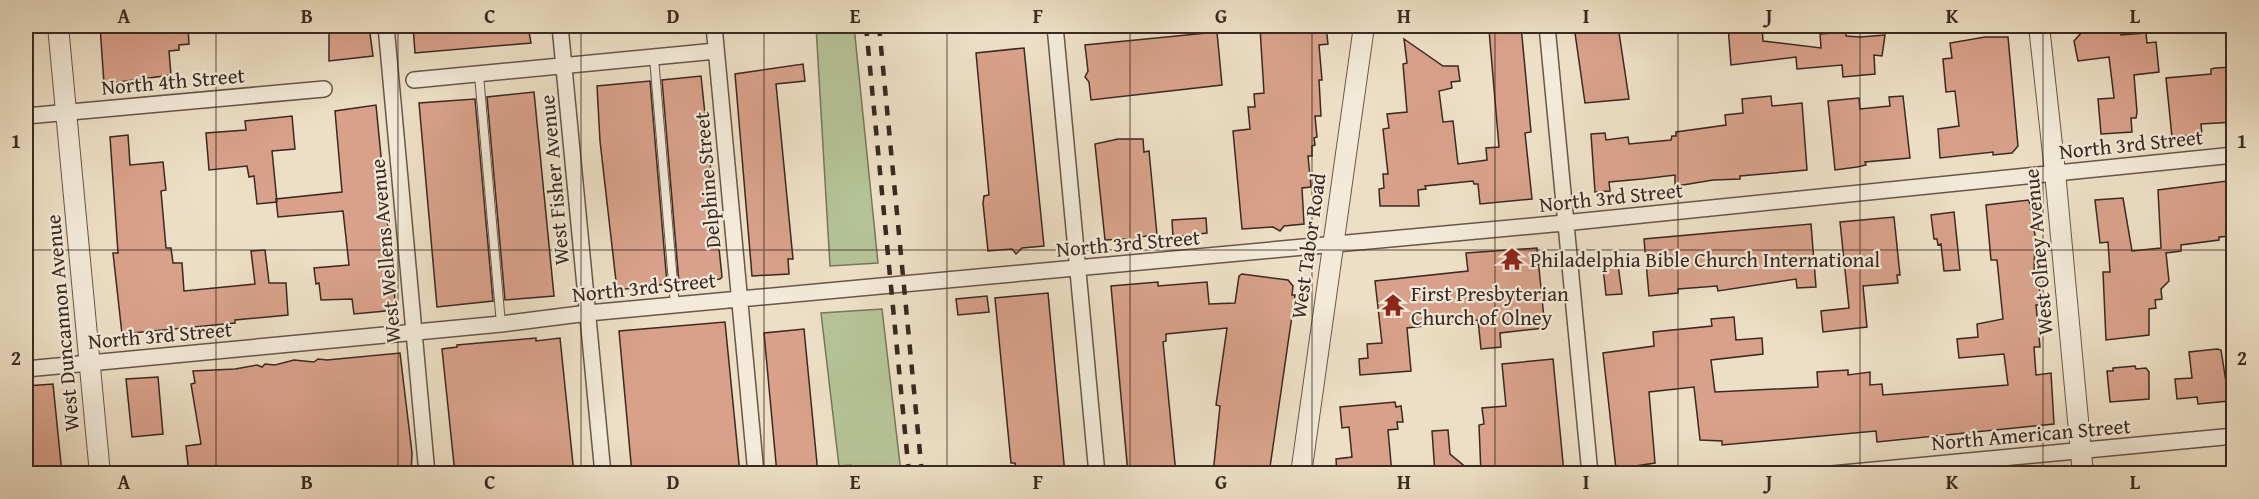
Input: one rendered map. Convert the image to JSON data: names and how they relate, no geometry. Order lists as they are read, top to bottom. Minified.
{"streets":{"street":["North 4th Street","North 3rd Street","West Fisher Avenue","Delphine Street","West Tabor Road","West Wellens Avenue","West Olney Avenue","West Duncannon Avenue","North American Street"]},"crossings":[["North 4th Street","West Duncannon Avenue"],["North 3rd Street","West Fisher Avenue"],["North 3rd Street","Delphine Street"],["North 3rd Street","West Tabor Road"],["North 3rd Street","West Wellens Avenue"],["North 3rd Street","West Olney Avenue"],["North 3rd Street","West Duncannon Avenue"],["West Olney Avenue","North American Street"]],"places":{"temple":["Philadelphia Bible Church International","First Presbyterian Church of Olney"]},"grid":{"columns":["A","B","C","D","E","F","G","H","I","J","K","L"],"rows":["1","2"]}}
